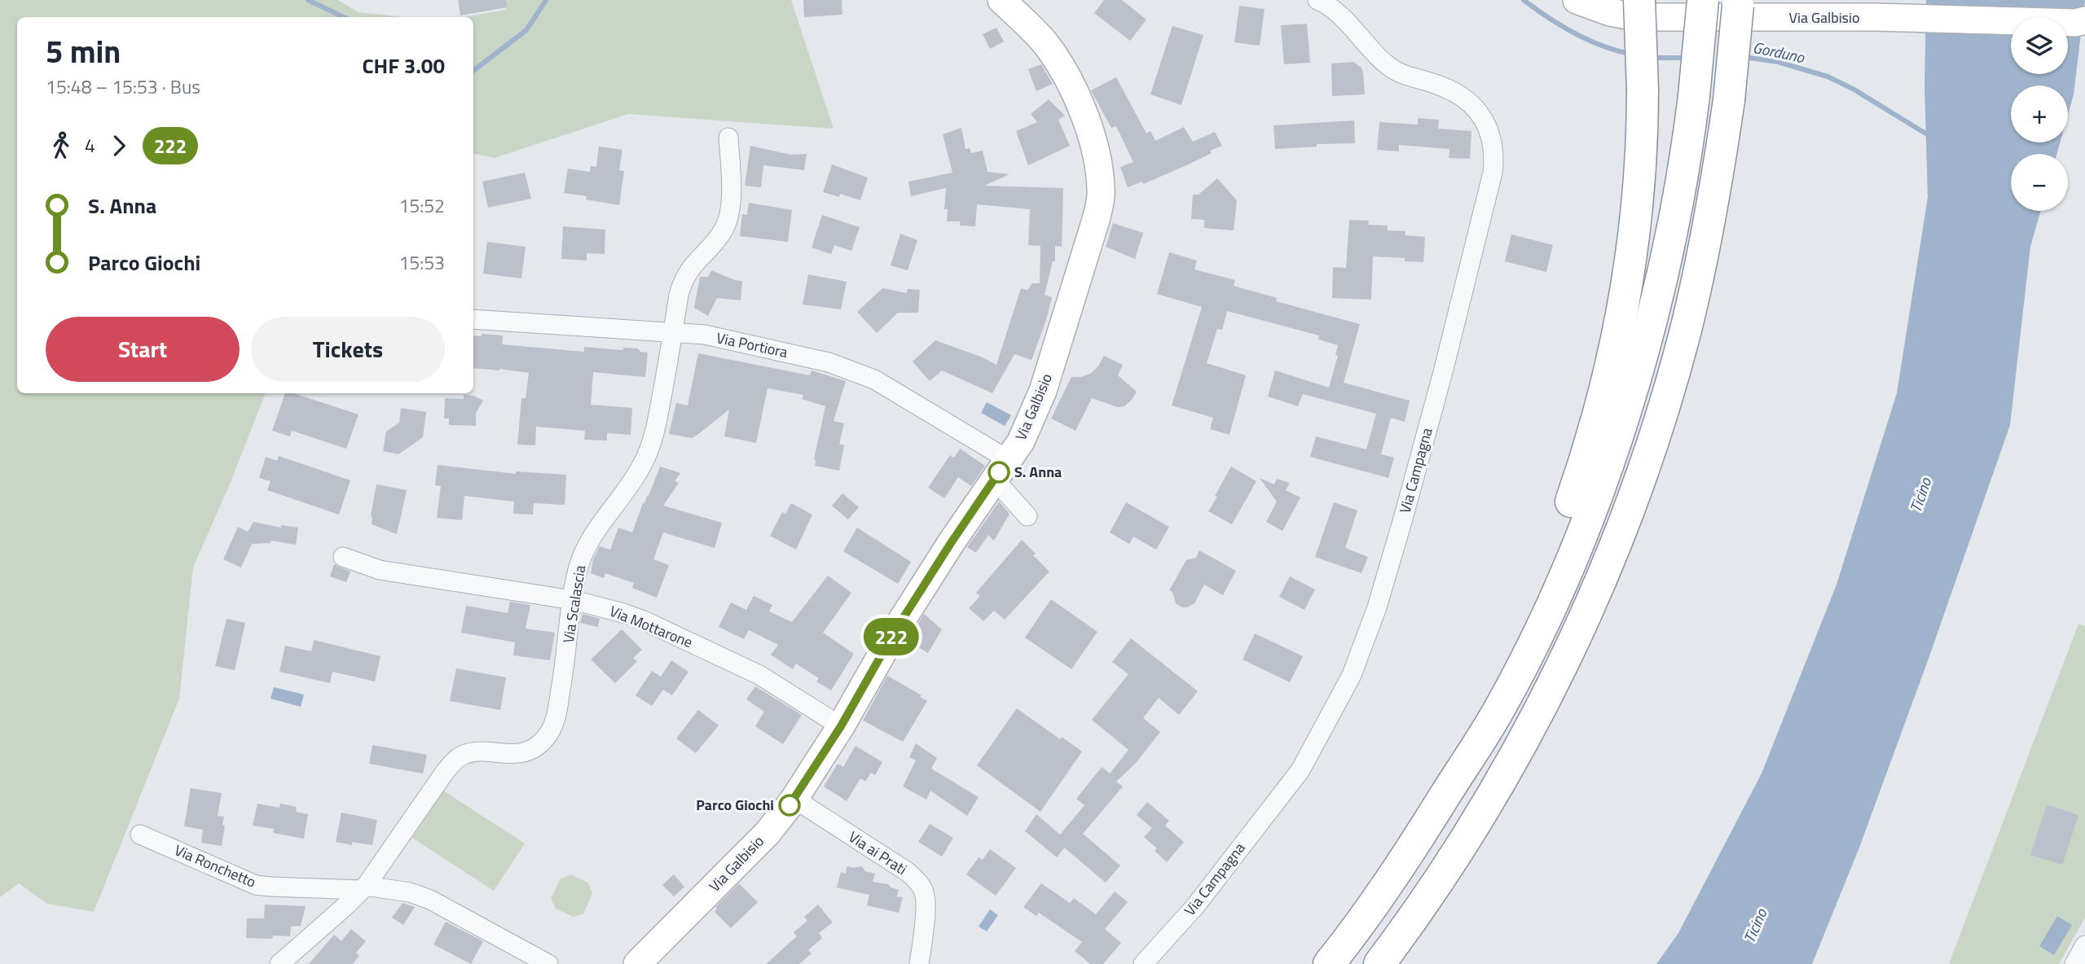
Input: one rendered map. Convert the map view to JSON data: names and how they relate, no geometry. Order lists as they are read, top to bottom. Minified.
{"streets":{"street":["Via Galbisio","Via Portiora","Via Campagna","Via Scalascia","Via Mottarone","Via ai Prati","Via Ronchetto"]},"crossings":[["Via Galbisio","Via Portiora"],["Via Galbisio","Via Mottarone"],["Via Galbisio","Via ai Prati"],["Via Portiora","Via Scalascia"],["Via Scalascia","Via Mottarone"],["Via Scalascia","Via Ronchetto"]],"water":["Gorduno","Ticino"],"places":["S. Anna","Parco Giochi"],"lines":["bus line 222"],"page":{"on_map":"222","map_buttons":["+","−"],"heading":["5 min","15:48 – 15:53 · Bus","CHF 3.00"],"legs":["4","222"],"list":[{"name":"S. Anna","value":"15:52"},{"name":"Parco Giochi","value":"15:53"}],"buttons":["Start","Tickets"]}}
